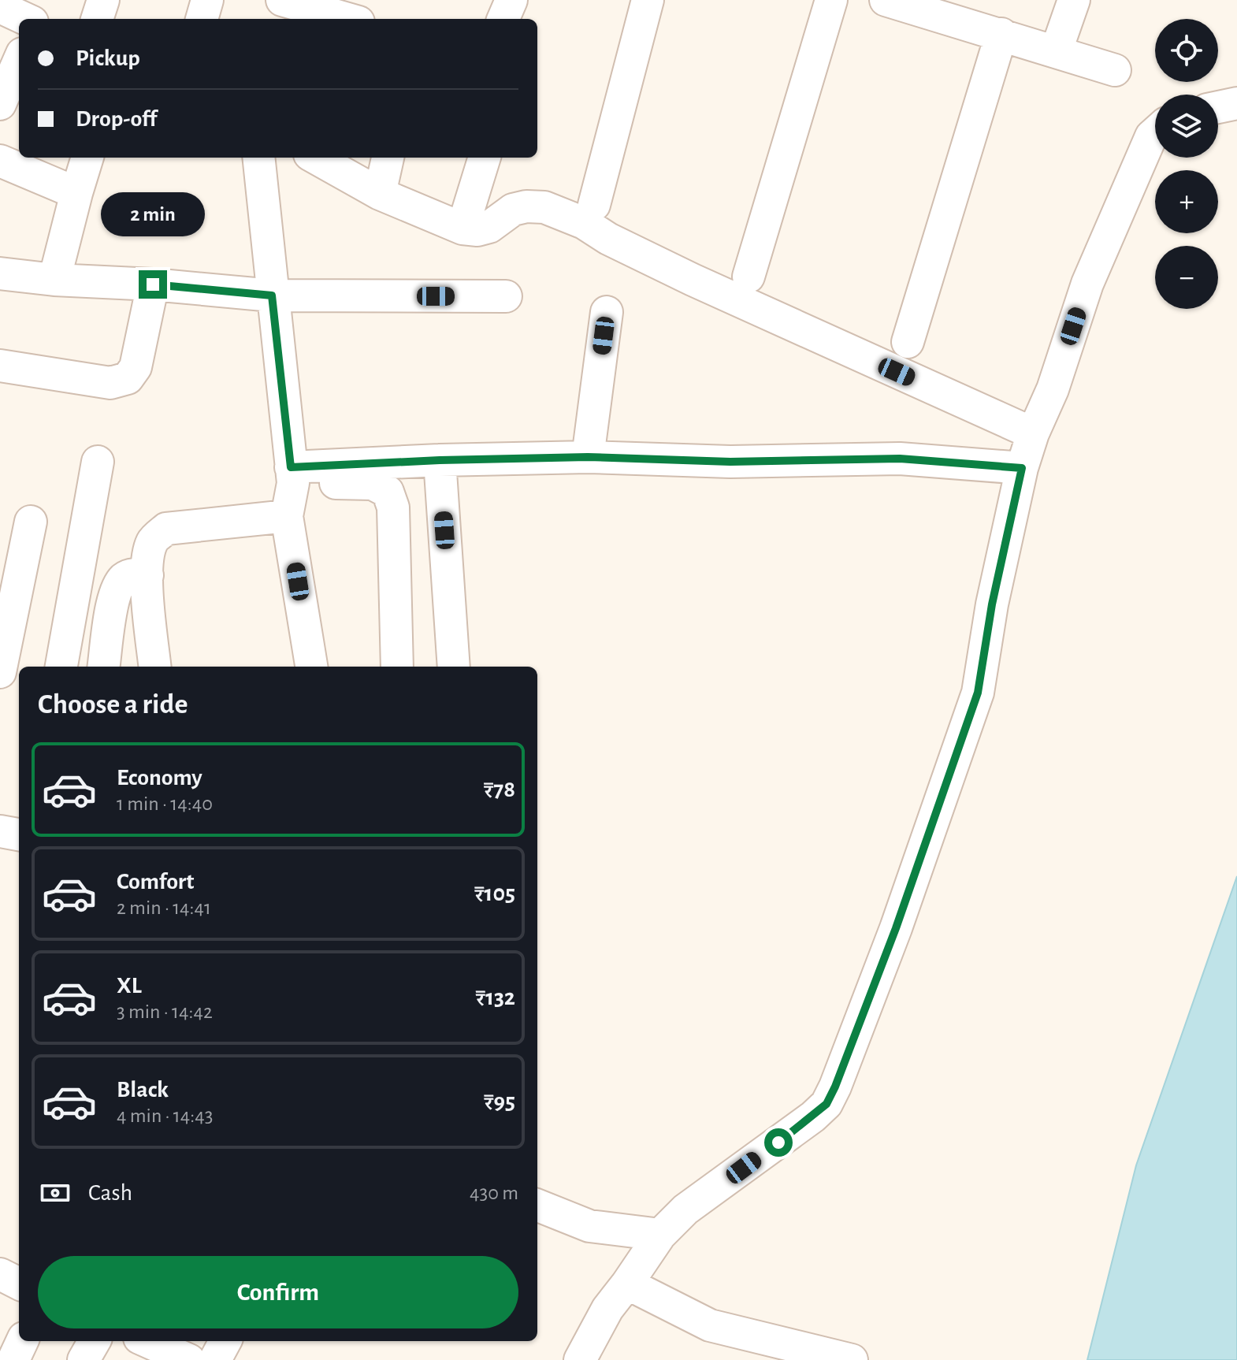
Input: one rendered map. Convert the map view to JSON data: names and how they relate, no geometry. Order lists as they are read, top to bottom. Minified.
{"page":{"map_buttons":["+","−"],"banner":["Pickup","Drop-off"],"bubble":"2 min","heading":"Choose a ride","list":[{"name":"Economy","note":"1 min · 14:40","value":"₹78"},{"name":"Comfort","note":"2 min · 14:41","value":"₹105"},{"name":"XL","note":"3 min · 14:42","value":"₹132"},{"name":"Black","note":"4 min · 14:43","value":"₹95"}],"pay":["Cash","430 m"],"buttons":"Confirm"}}
